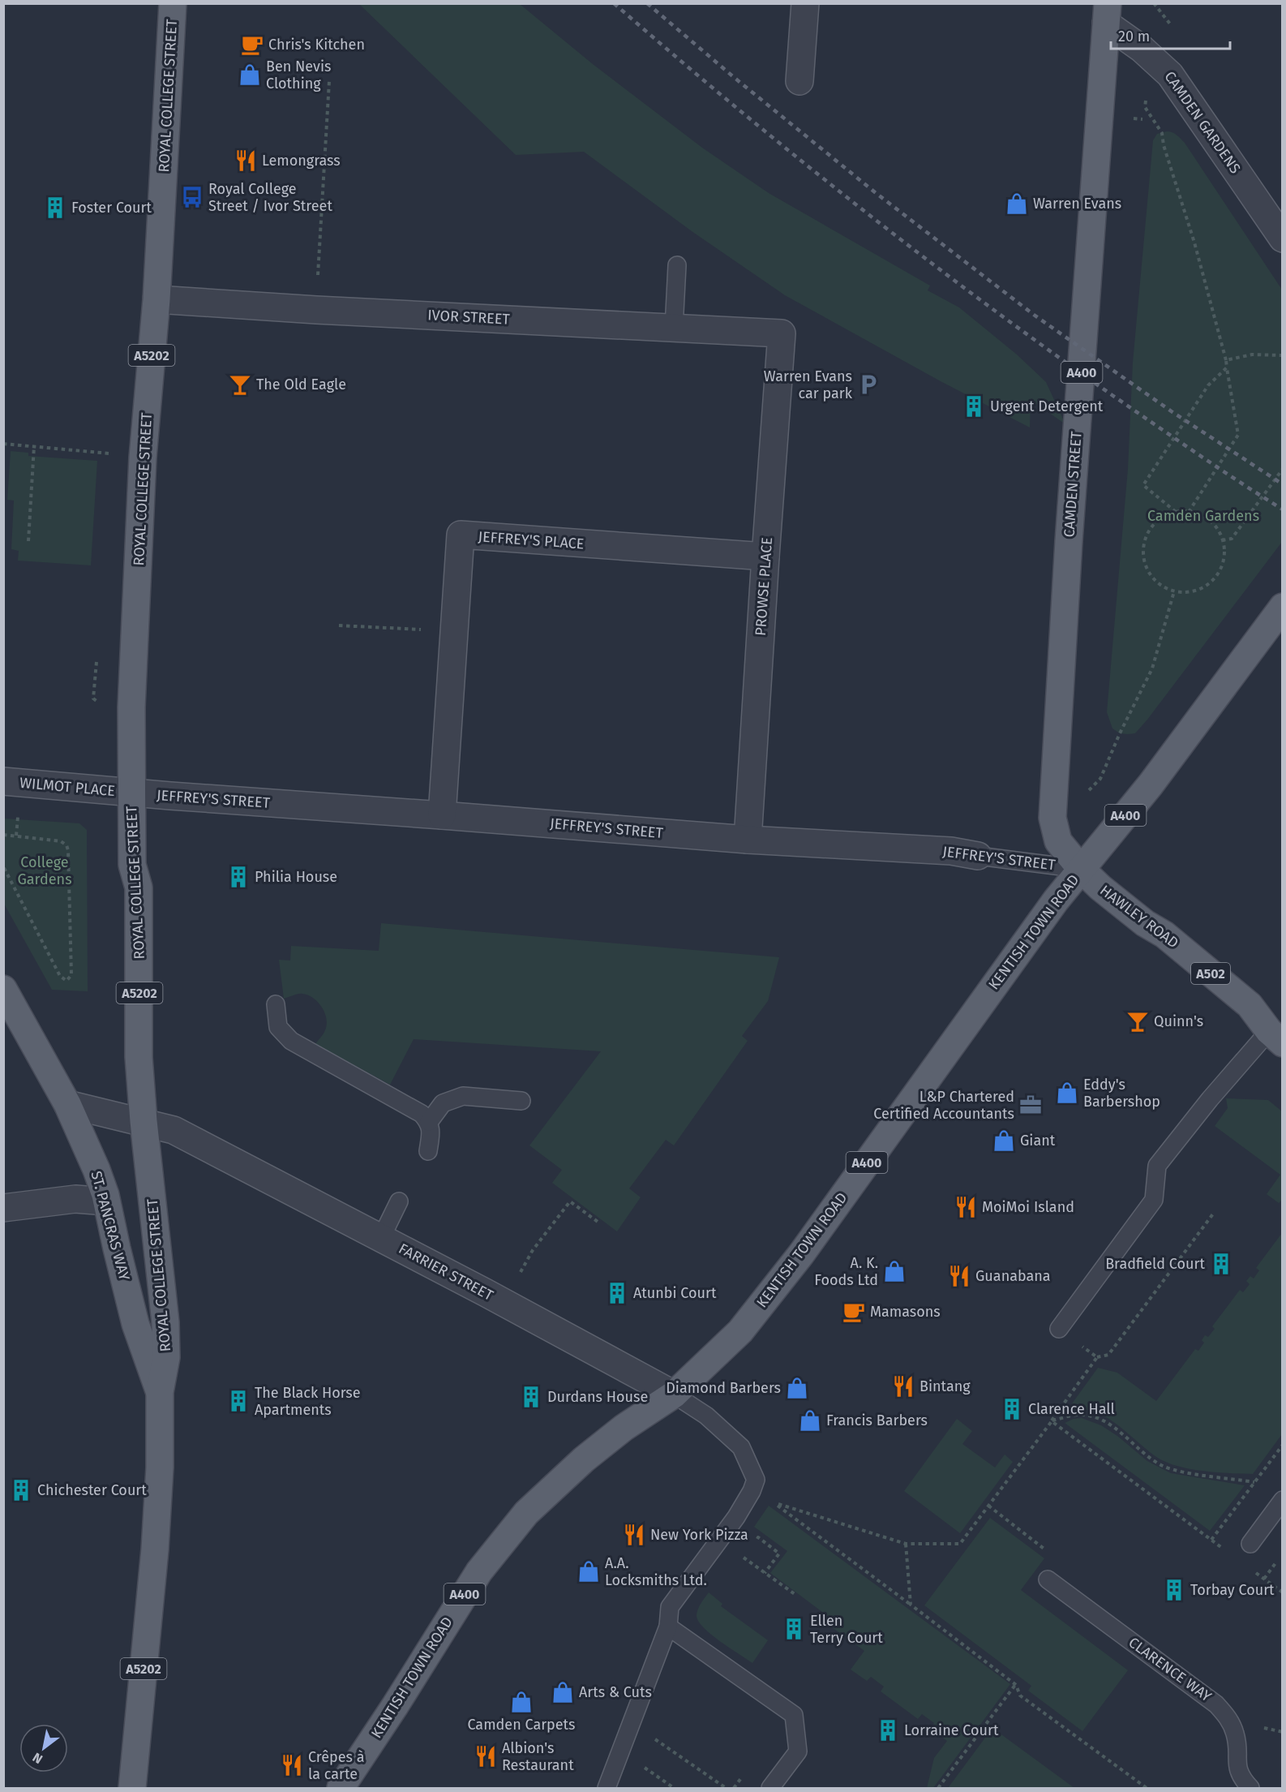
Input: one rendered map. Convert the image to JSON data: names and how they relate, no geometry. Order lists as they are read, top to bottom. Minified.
{"streets":{"main road":["ROYAL COLLEGE STREET","A5202","A400","CAMDEN STREET","HAWLEY ROAD","KENTISH TOWN ROAD","A502","ST. PANCRAS WAY"],"street":["CAMDEN GARDENS","IVOR STREET","JEFFREY'S PLACE","PROWSE PLACE","WILMOT PLACE","JEFFREY'S STREET","FARRIER STREET"],"lane":["CLARENCE WAY"]},"crossings":[["ROYAL COLLEGE STREET","IVOR STREET"],["ROYAL COLLEGE STREET","WILMOT PLACE"],["ROYAL COLLEGE STREET","JEFFREY'S STREET"],["ROYAL COLLEGE STREET","ST. PANCRAS WAY"],["ROYAL COLLEGE STREET","FARRIER STREET"],["CAMDEN GARDENS","CAMDEN STREET"],["IVOR STREET","PROWSE PLACE"],["CAMDEN STREET","JEFFREY'S STREET"],["CAMDEN STREET","HAWLEY ROAD"],["CAMDEN STREET","KENTISH TOWN ROAD"],["JEFFREY'S PLACE","PROWSE PLACE"],["JEFFREY'S PLACE","JEFFREY'S STREET"],["PROWSE PLACE","JEFFREY'S STREET"],["WILMOT PLACE","JEFFREY'S STREET"],["JEFFREY'S STREET","HAWLEY ROAD"],["JEFFREY'S STREET","KENTISH TOWN ROAD"],["HAWLEY ROAD","KENTISH TOWN ROAD"],["KENTISH TOWN ROAD","FARRIER STREET"],["ST. PANCRAS WAY","FARRIER STREET"]],"parks":["Camden Gardens","College Gardens"],"places":{"cafe":["Chris's Kitchen","Mamasons"],"shop":["Ben Nevis Clothing","Warren Evans","Eddy's Barbershop","Giant","A. K. Foods Ltd","Diamond Barbers","Francis Barbers","A.A. Locksmiths Ltd.","Arts & Cuts","Camden Carpets"],"restaurant":["Lemongrass","MoiMoi Island","Guanabana","Bintang","New York Pizza","Albion's Restaurant","Crêpes à la carte"],"bus stop":["Royal College Street / Ivor Street"],"building":["Foster Court","Urgent Detergent","Philia House","Bradfield Court","Atunbi Court","Durdans House","The Black Horse Apartments","Clarence Hall","Chichester Court","Torbay Court","Ellen Terry Court","Lorraine Court"],"bar":["The Old Eagle","Quinn's"],"parking":["Warren Evans car park"],"office":["L&P Chartered Certified Accountants"]},"scale_bar":"20 m","north":"bottom left"}
